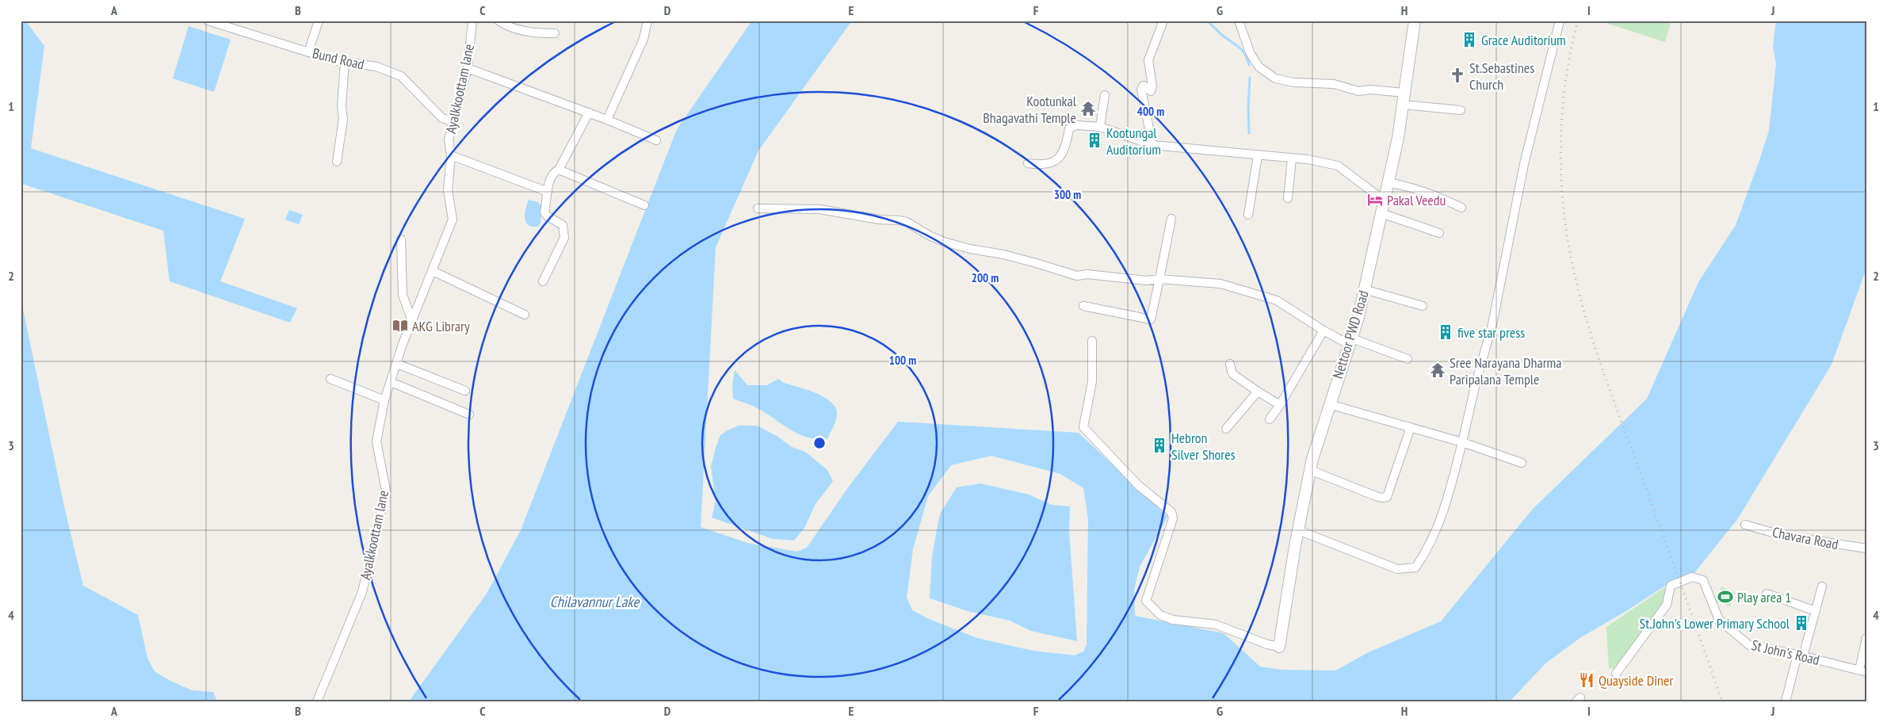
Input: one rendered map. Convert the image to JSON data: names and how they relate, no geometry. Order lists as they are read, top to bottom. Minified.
{"streets":{"street":["Bund Road","Ayalkkoottam lane","Nettoor PWD Road","Chavara Road","St John's Road"]},"crossings":[["Bund Road","Ayalkkoottam lane"]],"water":["Chilavannur Lake"],"places":{"building":["Grace Auditorium","Kootungal Auditorium","five star press","Hebron Silver Shores","St.John's Lower Primary School"],"church":["St.Sebastines Church"],"temple":["Kootunkal Bhagavathi Temple","Sree Narayana Dharma Paripalana Temple"],"hotel":["Pakal Veedu"],"library":["AKG Library"],"sports":["Play area 1"],"restaurant":["Quayside Diner"]},"grid":{"columns":["A","B","C","D","E","F","G","H","I","J"],"rows":["1","2","3","4"]},"rings":["400 m","300 m","200 m","100 m"]}
